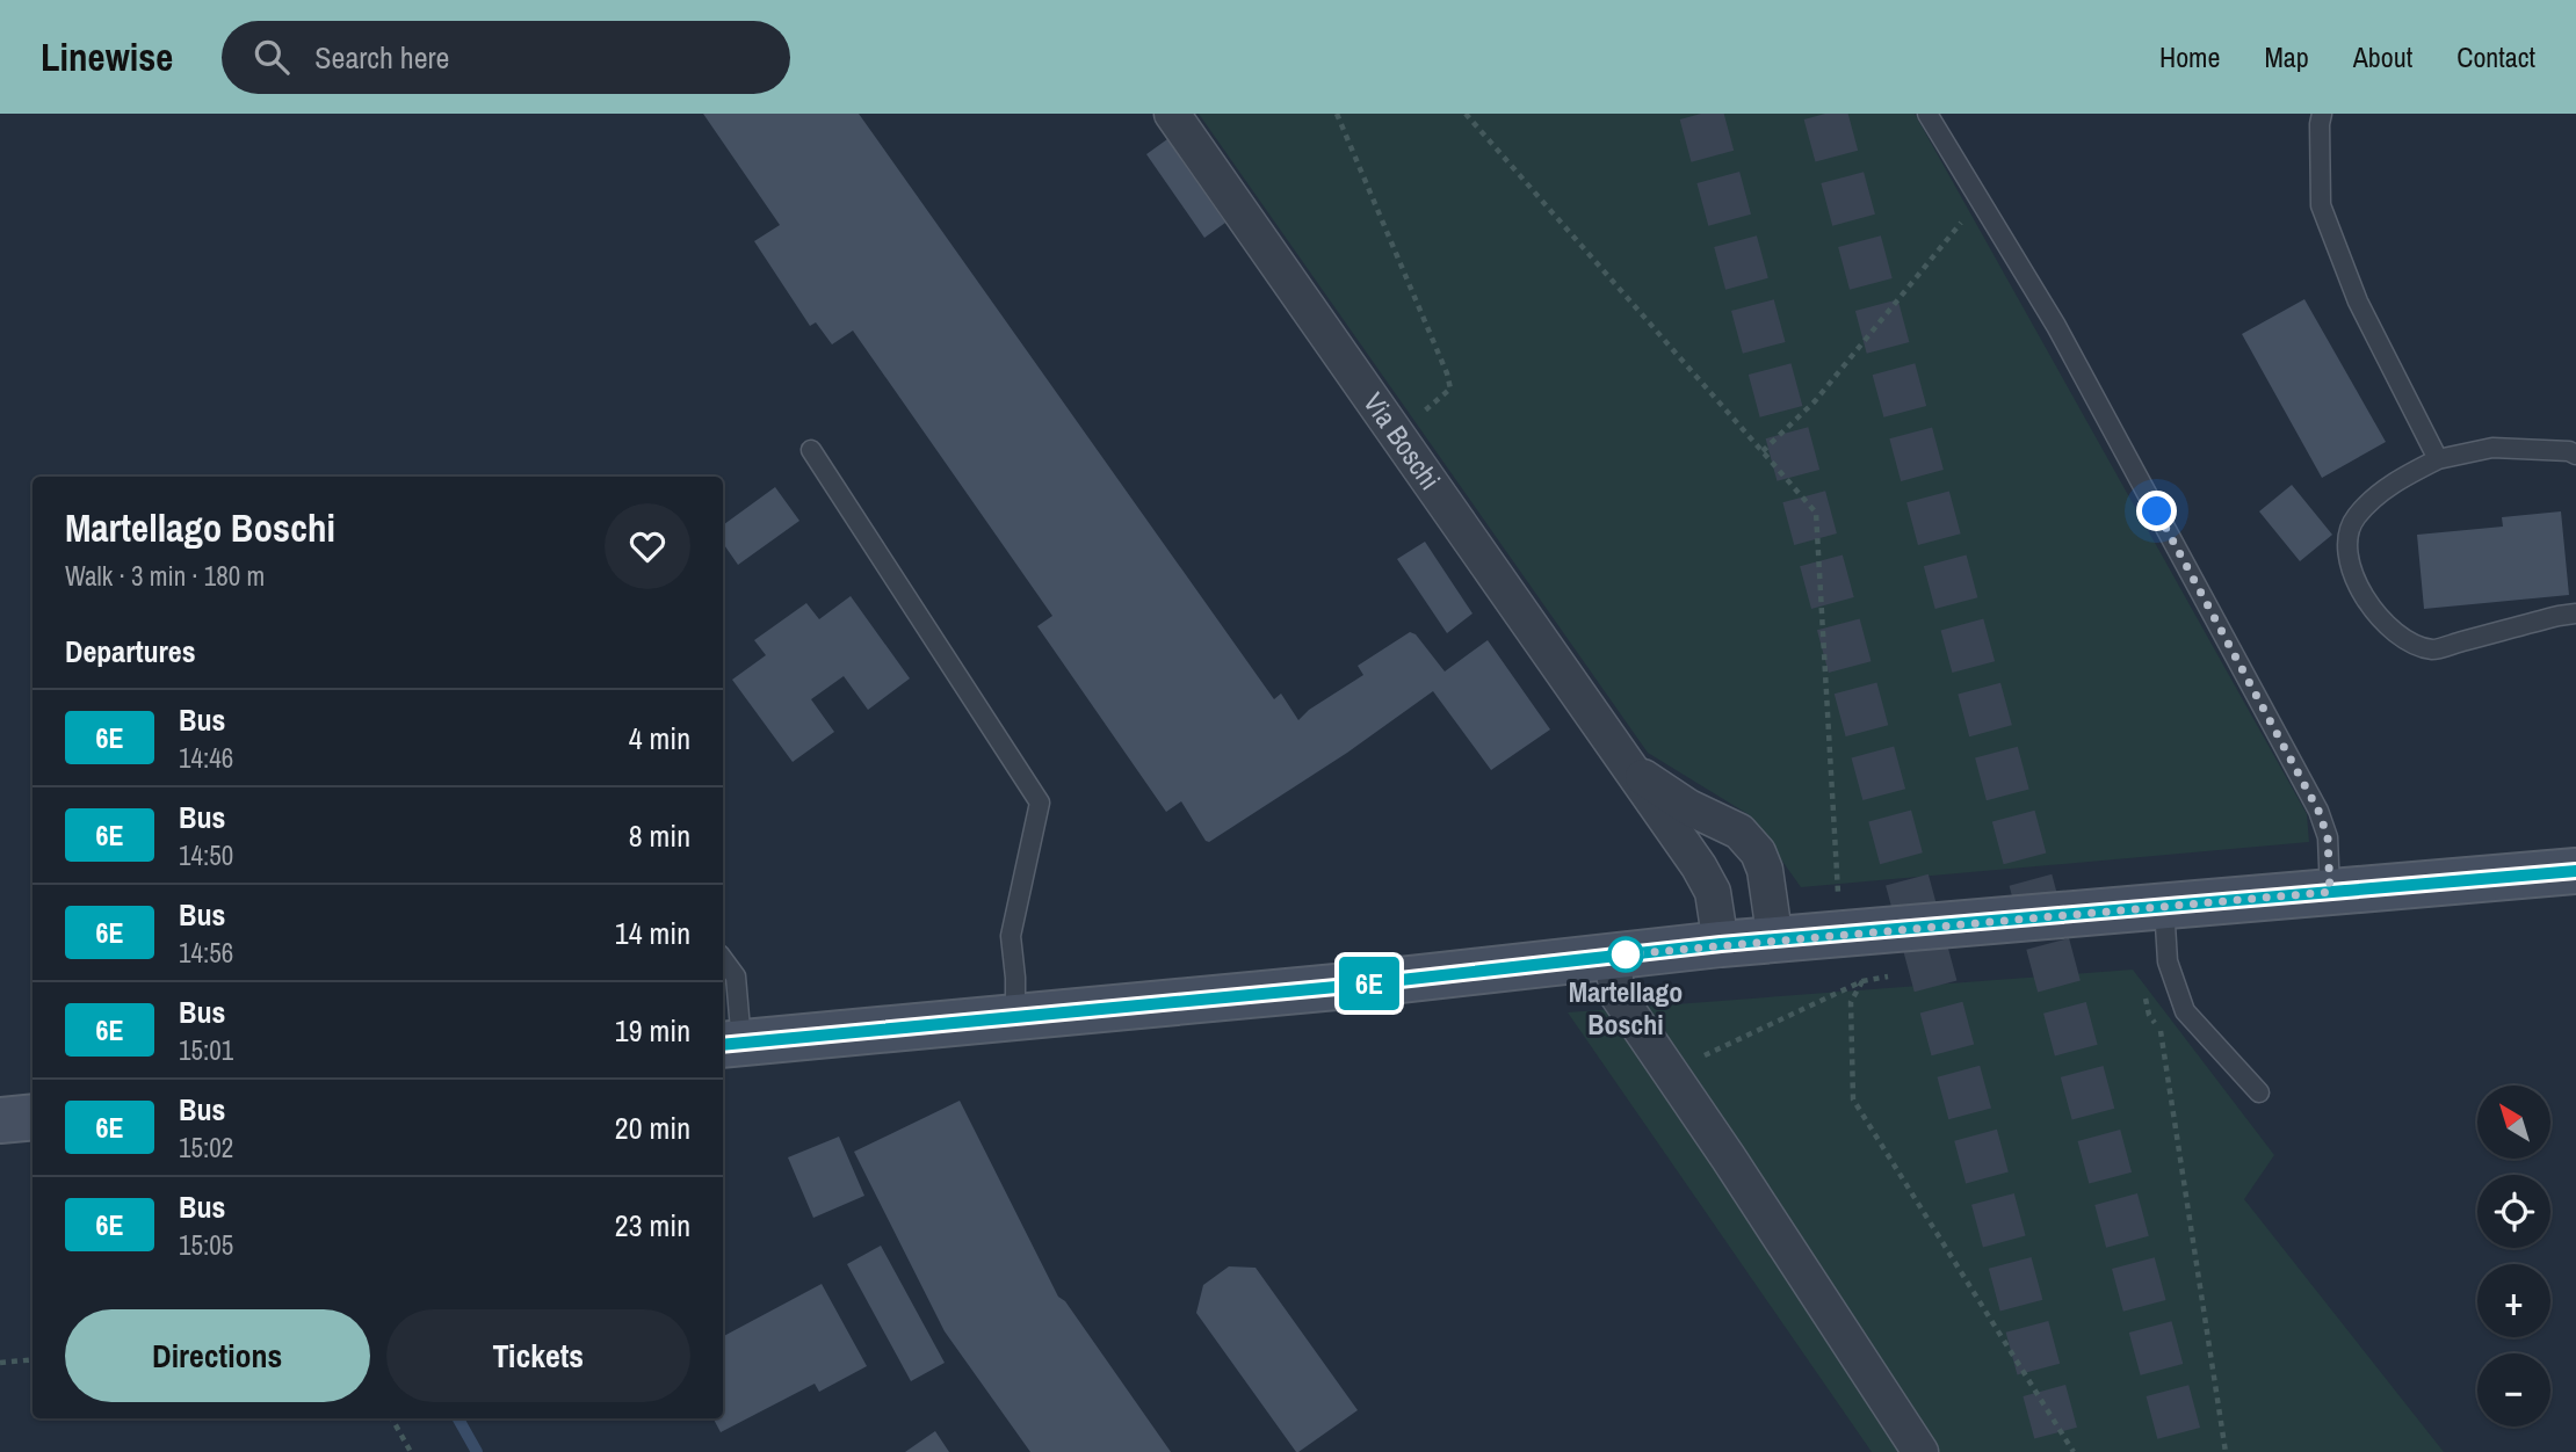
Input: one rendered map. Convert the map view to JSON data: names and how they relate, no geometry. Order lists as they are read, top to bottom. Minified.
{"streets":{"street":["Via Boschi"]},"places":["Martellago Boschi"],"lines":["bus line 6E"],"north":"top left","page":{"header":"Linewise","search":"Search here","nav":["Home","Map","About","Contact"],"on_map":"6E","heading":[["Martellago Boschi","Walk · 3 min · 180 m"],"Departures"],"list":[{"mark":"6E","name":"Bus","note":"14:46","value":"4 min"},{"mark":"6E","name":"Bus","note":"14:50","value":"8 min"},{"mark":"6E","name":"Bus","note":"14:56","value":"14 min"},{"mark":"6E","name":"Bus","note":"15:01","value":"19 min"},{"mark":"6E","name":"Bus","note":"15:02","value":"20 min"},{"mark":"6E","name":"Bus","note":"15:05","value":"23 min"}],"map_buttons":["+","−"],"buttons":["Directions","Tickets"]}}
